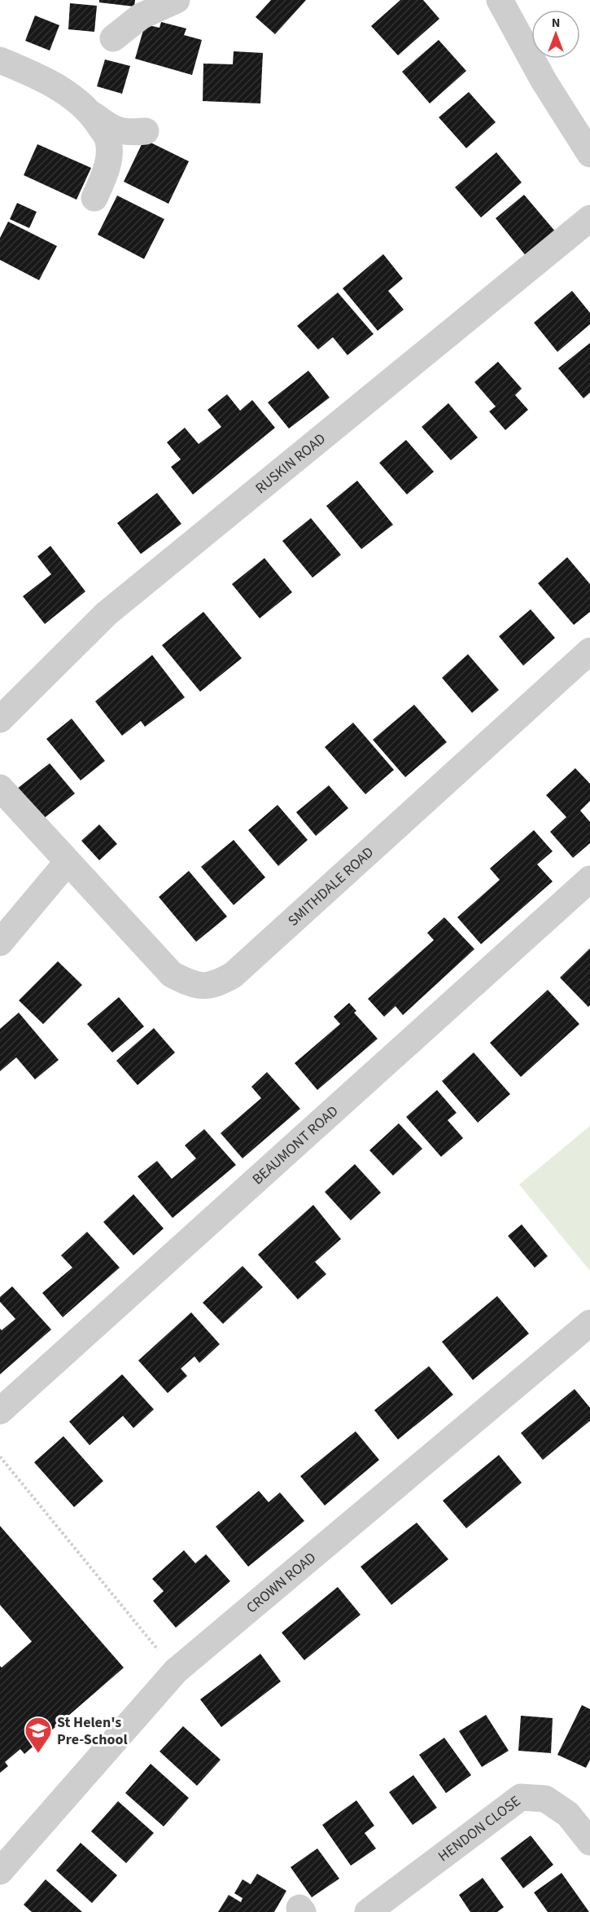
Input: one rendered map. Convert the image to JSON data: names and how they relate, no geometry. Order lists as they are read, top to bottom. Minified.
{"streets":{"street":["RUSKIN ROAD","SMITHDALE ROAD","BEAUMONT ROAD","CROWN ROAD","HENDON CLOSE"]},"places":{"school or university":["St Helen's Pre-School"]},"north":"top"}
